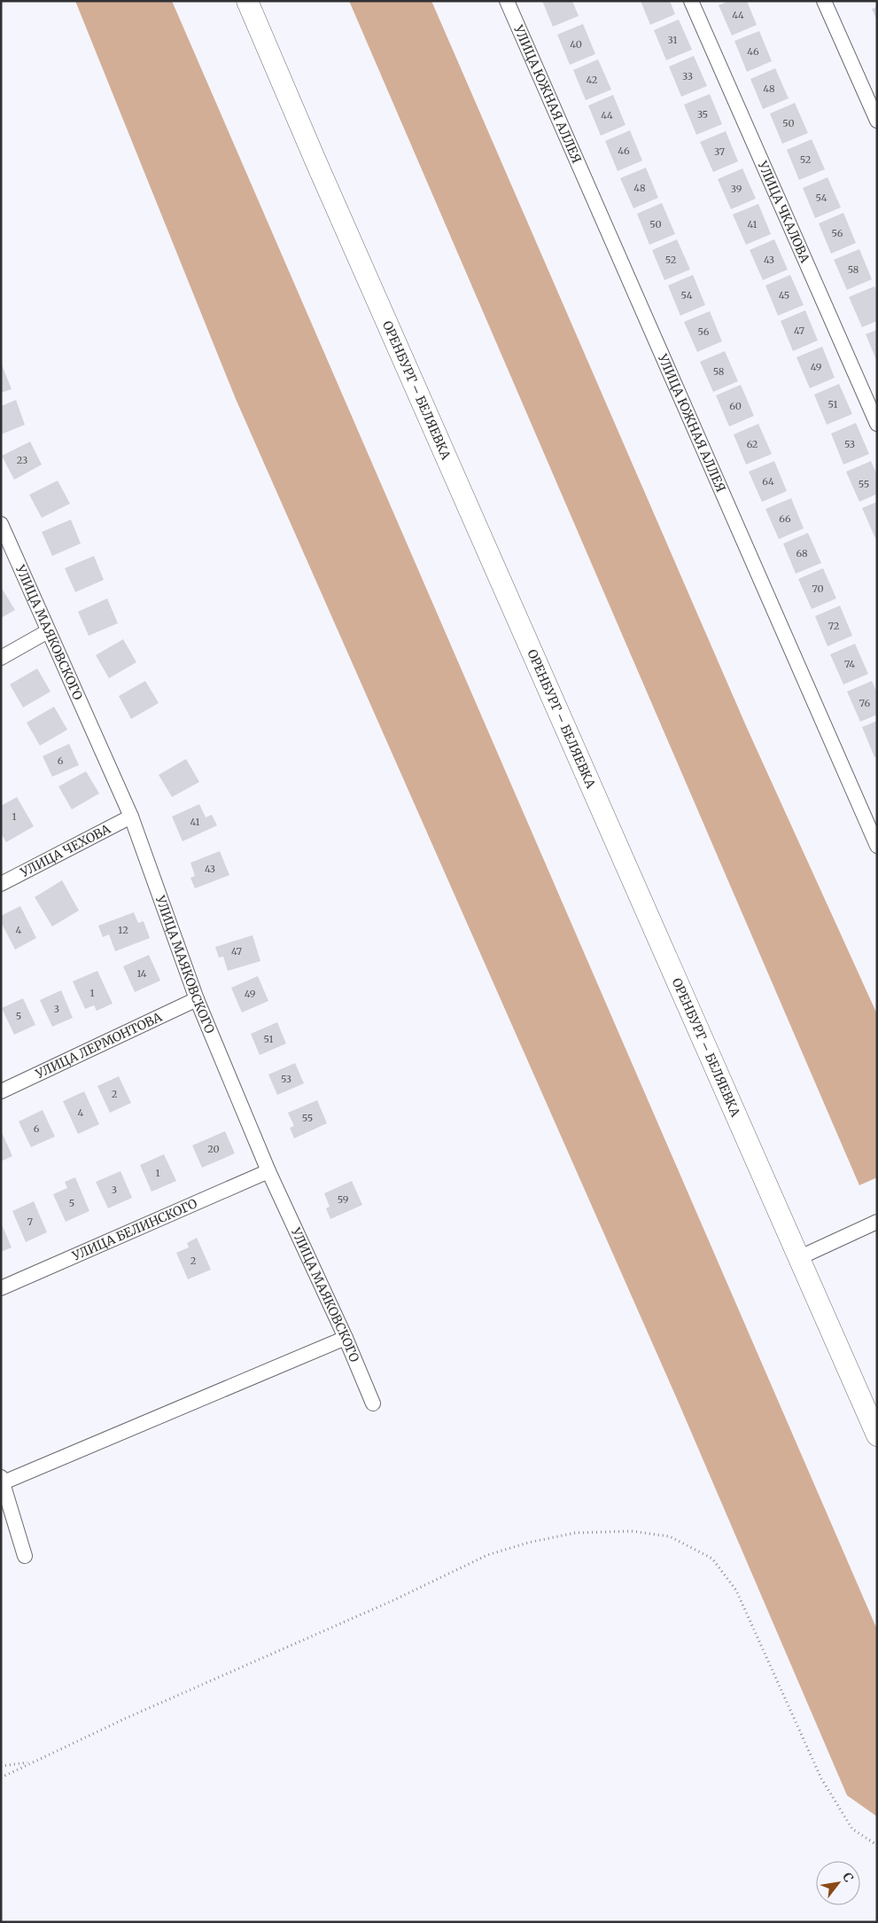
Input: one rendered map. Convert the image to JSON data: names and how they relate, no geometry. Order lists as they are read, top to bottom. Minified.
{"streets":{"main road":["ОРЕНБУРГ – БЕЛЯЕВКА"],"street":["УЛИЦА ЮЖНАЯ АЛЛЕЯ","УЛИЦА ЧКАЛОВА","УЛИЦА МАЯКОВСКОГО","УЛИЦА ЧЕХОВА","УЛИЦА ЛЕРМОНТОВА","УЛИЦА БЕЛИНСКОГО"]},"crossings":[["УЛИЦА МАЯКОВСКОГО","УЛИЦА ЧЕХОВА"],["УЛИЦА МАЯКОВСКОГО","УЛИЦА ЛЕРМОНТОВА"],["УЛИЦА МАЯКОВСКОГО","УЛИЦА БЕЛИНСКОГО"]],"house_numbers":["44","31","40","46","33","42","48","35","44","50","46","37","52","48","39","54","50","41","56","52","43","58","54","45","47","56","49","58","51","60","62","53","23","64","55","66","68","70","72","74","76","6","1","41","43","4","12","47","14","1","49","3","5","51","53","2","4","55","6","20","1","3","59","5","7","2"],"north":"top right"}
